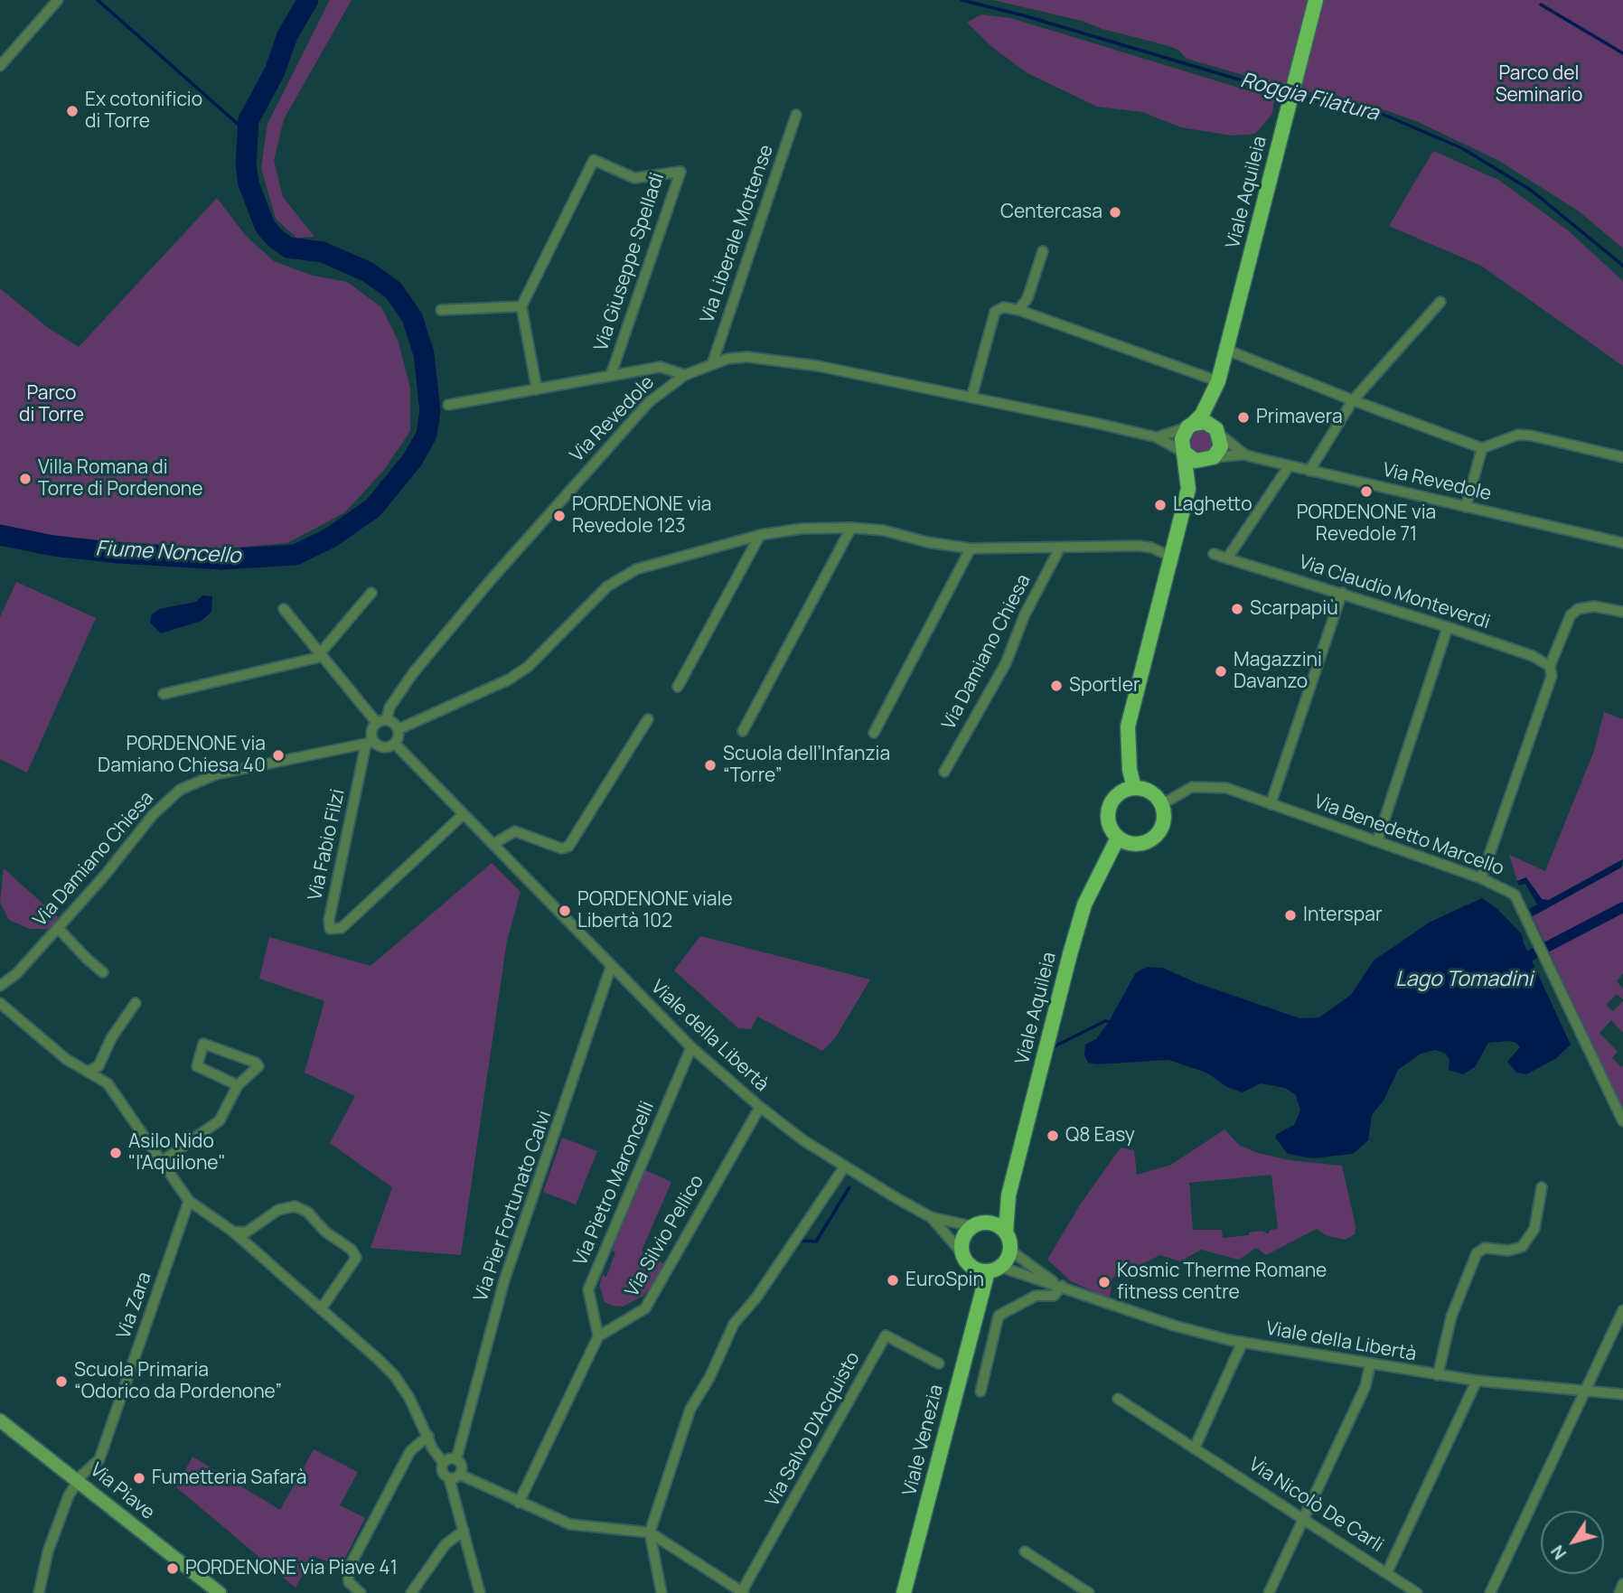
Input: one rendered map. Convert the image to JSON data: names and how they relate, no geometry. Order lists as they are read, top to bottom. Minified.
{"streets":{"main road":["Viale Aquileia","Viale Venezia"],"street":["Via Liberale Mottense","Via Giuseppe Spelladi","Via Revedole","Via Claudio Monteverdi","Via Damiano Chiesa","Via Benedetto Marcello","Via Fabio Filzi","Viale della Libertà","Via Pietro Maroncelli","Via Pier Fortunato Calvi","Via Silvio Pellico","Via Zara","Via Salvo D'Acquisto","Via Piave","Via Nicolò De Carli"]},"crossings":[["Viale Aquileia","Via Revedole"],["Viale Aquileia","Via Damiano Chiesa"],["Viale Aquileia","Via Benedetto Marcello"],["Viale Aquileia","Viale della Libertà"],["Viale Aquileia","Viale Venezia"],["Via Liberale Mottense","Via Revedole"],["Via Revedole","Via Damiano Chiesa"],["Via Revedole","Via Fabio Filzi"],["Via Revedole","Viale della Libertà"],["Via Damiano Chiesa","Via Fabio Filzi"],["Via Damiano Chiesa","Viale della Libertà"],["Via Fabio Filzi","Viale della Libertà"],["Viale della Libertà","Via Pietro Maroncelli"],["Viale della Libertà","Via Pier Fortunato Calvi"],["Viale della Libertà","Via Silvio Pellico"],["Viale della Libertà","Viale Venezia"],["Via Pietro Maroncelli","Via Silvio Pellico"],["Via Zara","Via Piave"]],"water":["Roggia Filatura","Fiume Noncello","Lago Tomadini"],"parks":["Parco del Seminario","Parco di Torre"],"places":["Ex cotonificio di Torre","Centercasa","Primavera","Villa Romana di Torre di Pordenone","PORDENONE via Revedole 71","Laghetto","PORDENONE via Revedole 123","Scarpapiù","Magazzini Davanzo","Sportler","PORDENONE via Damiano Chiesa 40","Scuola dell’Infanzia “Torre”","PORDENONE viale Libertà 102","Interspar","Q8 Easy","Asilo Nido \"l'Aquilone\"","EuroSpin","Kosmic Therme Romane fitness centre","Scuola Primaria “Odorico da Pordenone”","Fumetteria Safarà","PORDENONE via Piave 41"],"north":"bottom left"}
